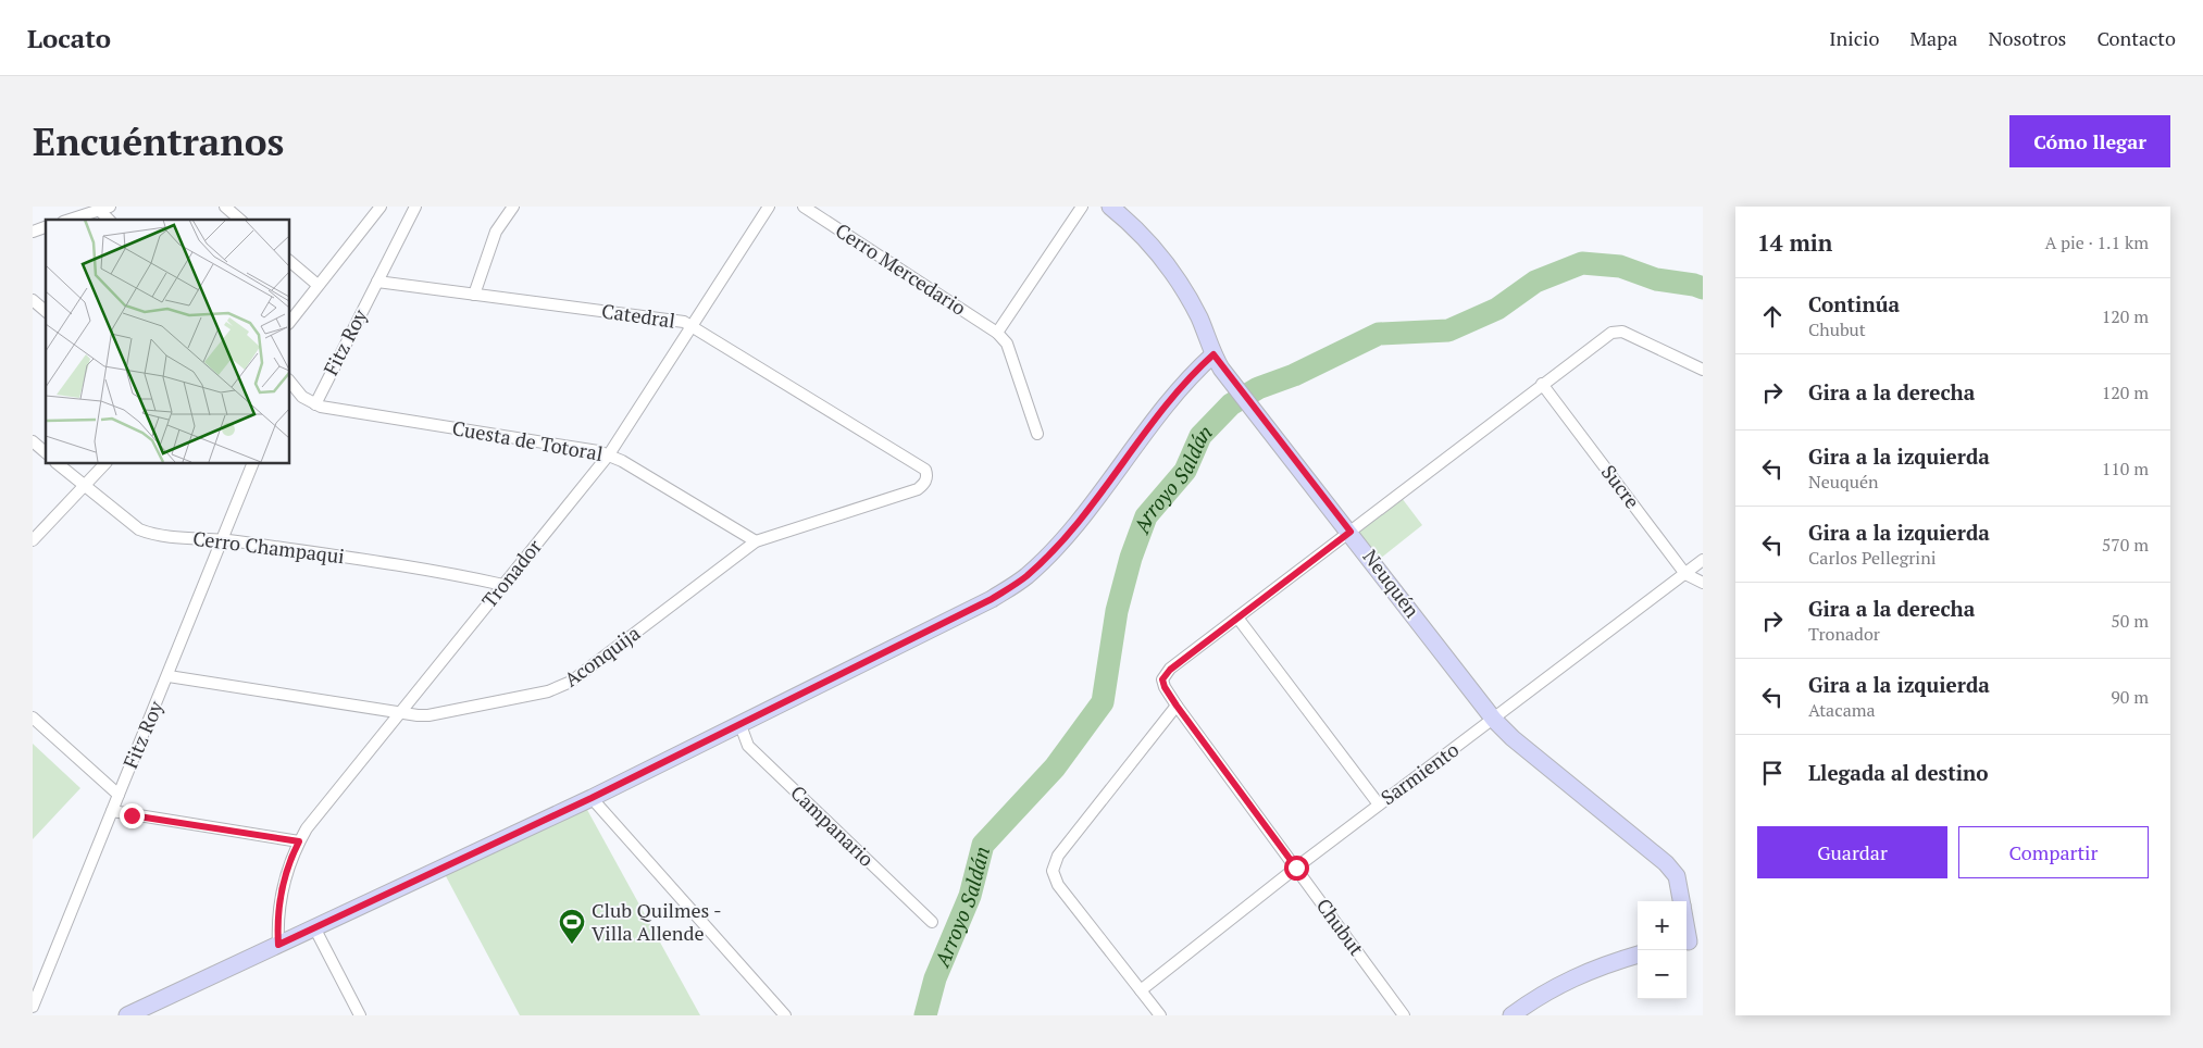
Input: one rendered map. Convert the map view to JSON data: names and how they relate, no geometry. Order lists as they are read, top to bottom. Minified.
{"streets":{"main road":["Neuquén"],"street":["Cerro Mercedario","Catedral","Fitz Roy","Cuesta de Totoral","Sucre","Cerro Champaqui","Tronador","Aconquija","Sarmiento","Campanario","Chubut"]},"crossings":[["Catedral","Fitz Roy"],["Catedral","Tronador"],["Catedral","Aconquija"],["Fitz Roy","Cuesta de Totoral"],["Fitz Roy","Cerro Champaqui"],["Fitz Roy","Aconquija"],["Cuesta de Totoral","Tronador"],["Cuesta de Totoral","Aconquija"],["Sucre","Sarmiento"],["Cerro Champaqui","Tronador"],["Tronador","Aconquija"],["Neuquén","Sarmiento"],["Sarmiento","Chubut"]],"water":["Arroyo Saldán"],"places":{"sports":["Club Quilmes - Villa Allende"]},"page":{"header":"Locato","nav":["Inicio","Mapa","Nosotros","Contacto"],"buttons":["Cómo llegar",["Guardar","Compartir"]],"title":"Encuéntranos","heading":["14 min","A pie · 1.1 km"],"list":[["Continúa","Chubut","120 m"],["Gira a la derecha","120 m"],["Gira a la izquierda","Neuquén","110 m"],["Gira a la izquierda","Carlos Pellegrini","570 m"],["Gira a la derecha","Tronador","50 m"],["Gira a la izquierda","Atacama","90 m"],"Llegada al destino"],"map_buttons":["+","−"]}}
